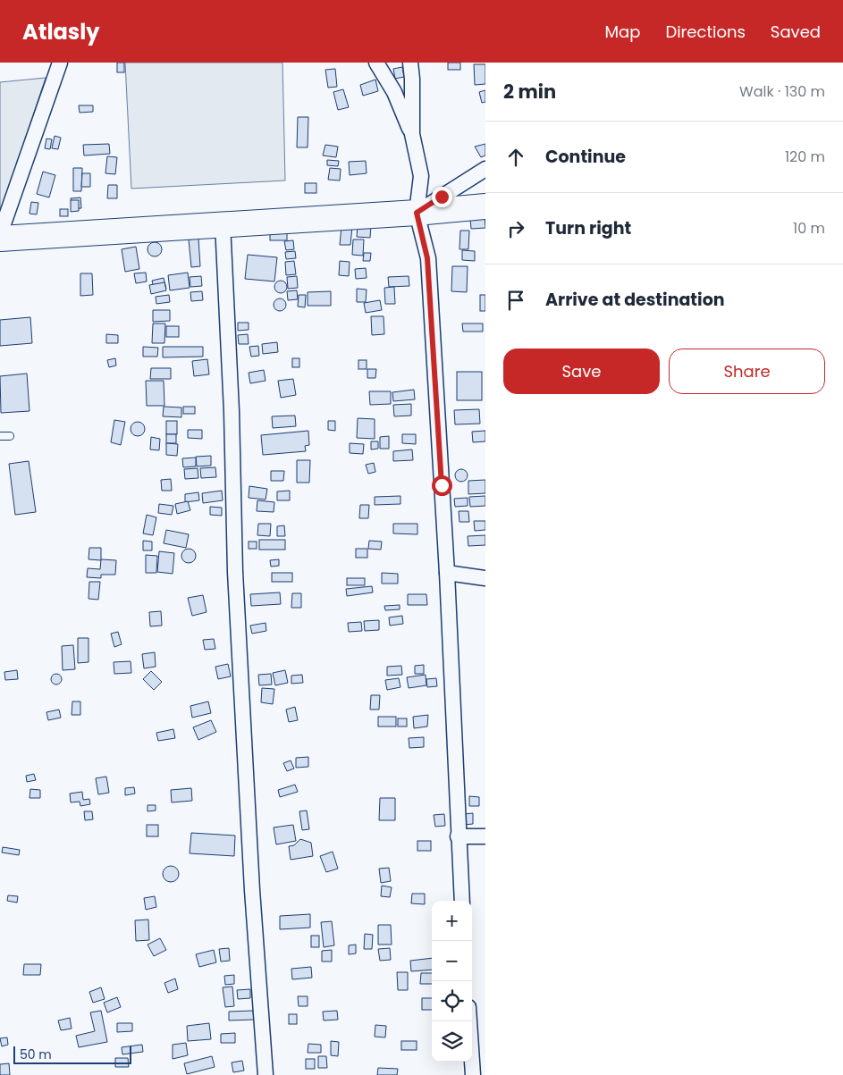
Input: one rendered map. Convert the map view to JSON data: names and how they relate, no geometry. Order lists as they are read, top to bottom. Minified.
{"scale_bar":"50 m","page":{"header":"Atlasly","nav":["Map","Directions","Saved"],"heading":["2 min","Walk · 130 m"],"list":[["Continue","120 m"],["Turn right","10 m"],"Arrive at destination"],"buttons":["Save","Share"],"map_buttons":["+","−"],"scale":"50 m"}}
